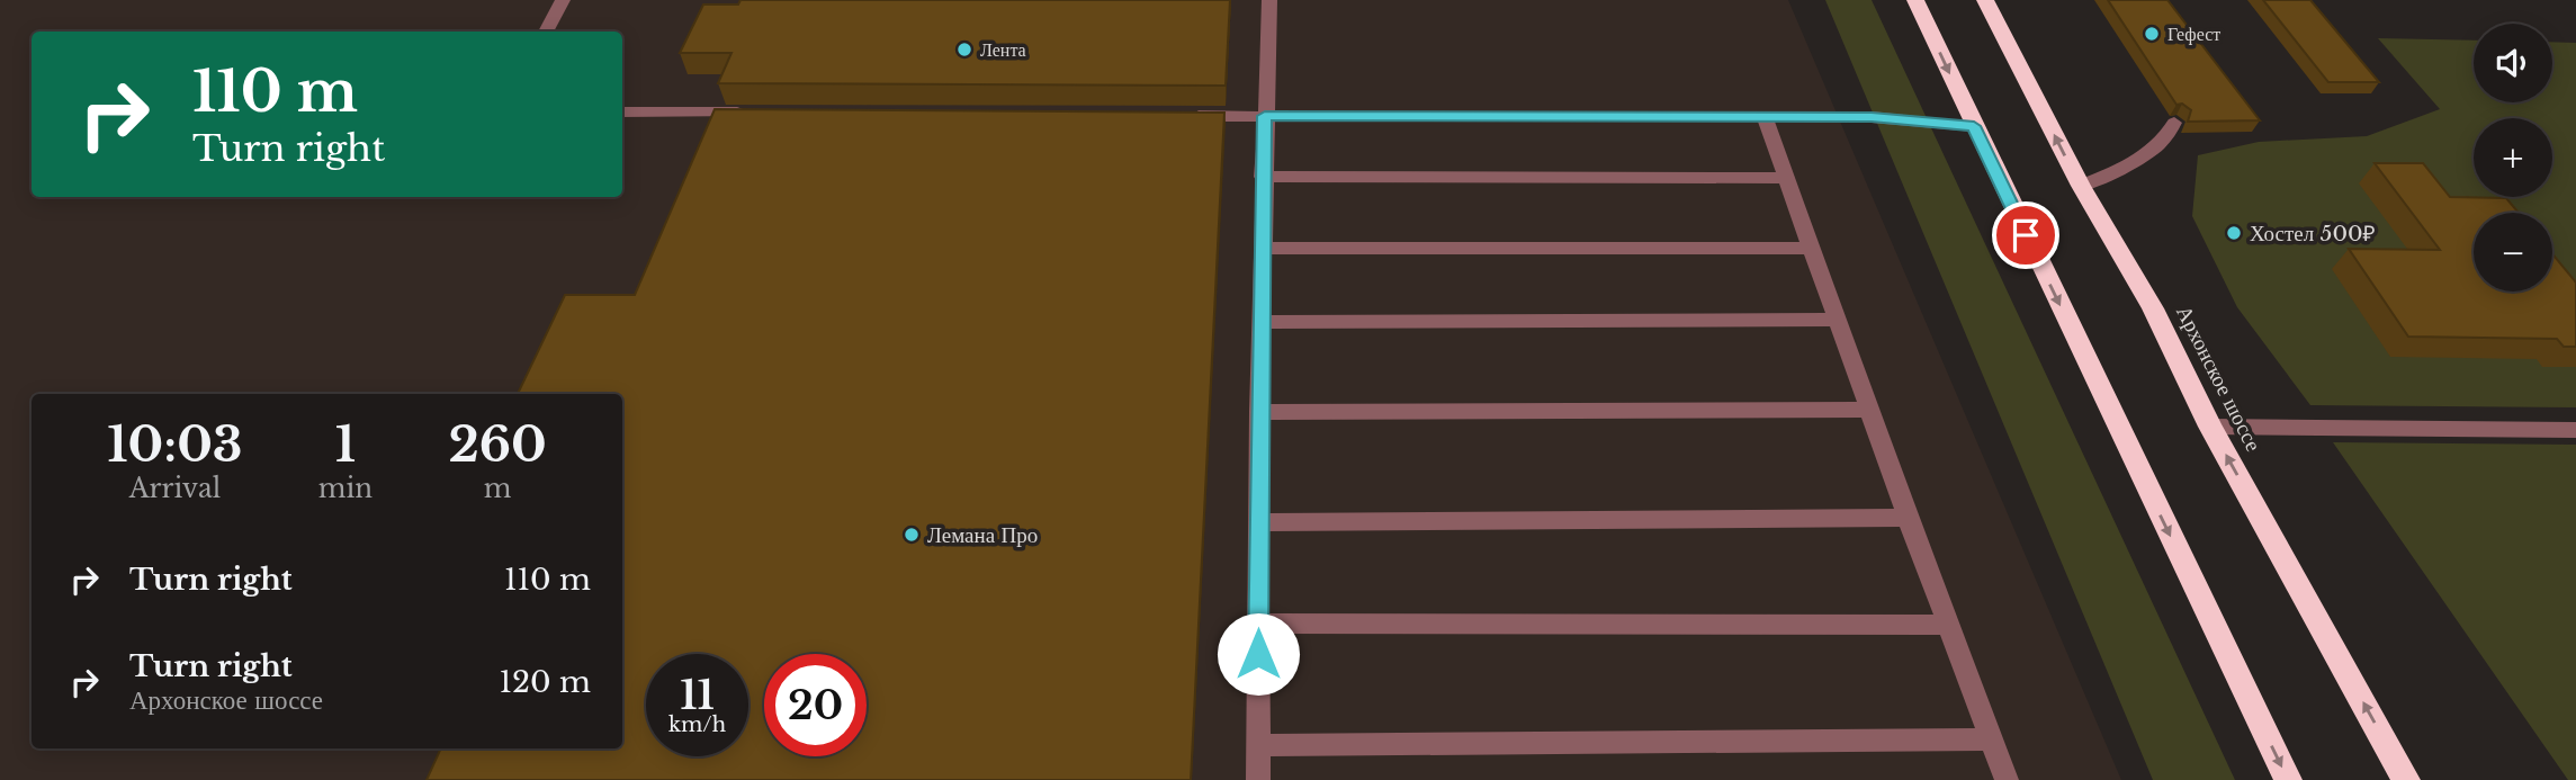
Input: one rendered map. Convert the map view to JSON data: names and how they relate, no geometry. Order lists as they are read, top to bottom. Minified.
{"streets":{"highway":["Архонское шоссе"]},"places":["Гефест","Лента","Хостел 500₽","Лемана Про"],"page":{"map_buttons":["+","−"],"turn":["110 m","Turn right"],"eta":["10:03","Arrival","1","min","260","m"],"list":[{"name":"Turn right","value":"110 m"},{"name":"Turn right","note":"Архонское шоссе","value":"120 m"}],"speed":"11 km/h","limit":"20"}}
